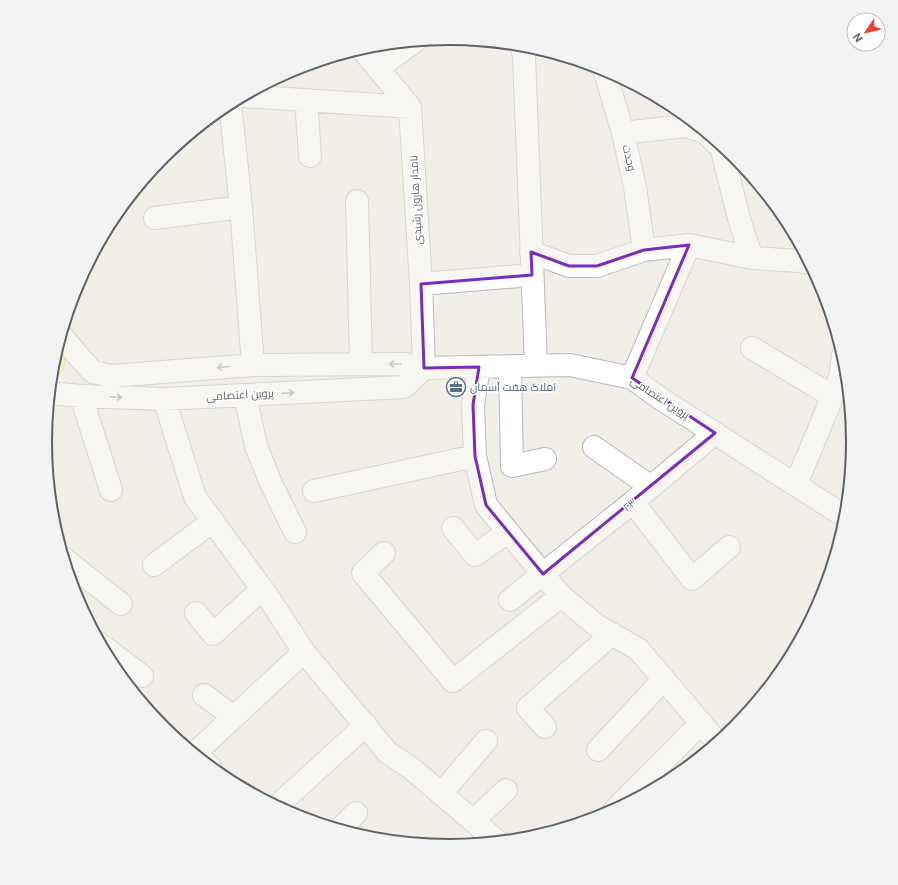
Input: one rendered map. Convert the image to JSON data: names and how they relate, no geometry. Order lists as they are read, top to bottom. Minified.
{"streets":{"street":["وحدت","نامدار هارون رشیدی","پروین اعتصامی","۲۳"]},"crossings":[["نامدار هارون رشیدی","پروین اعتصامی"],["پروین اعتصامی","۲۳"]],"places":{"office":["املاک هفت آسمان"]},"north":"bottom left"}
